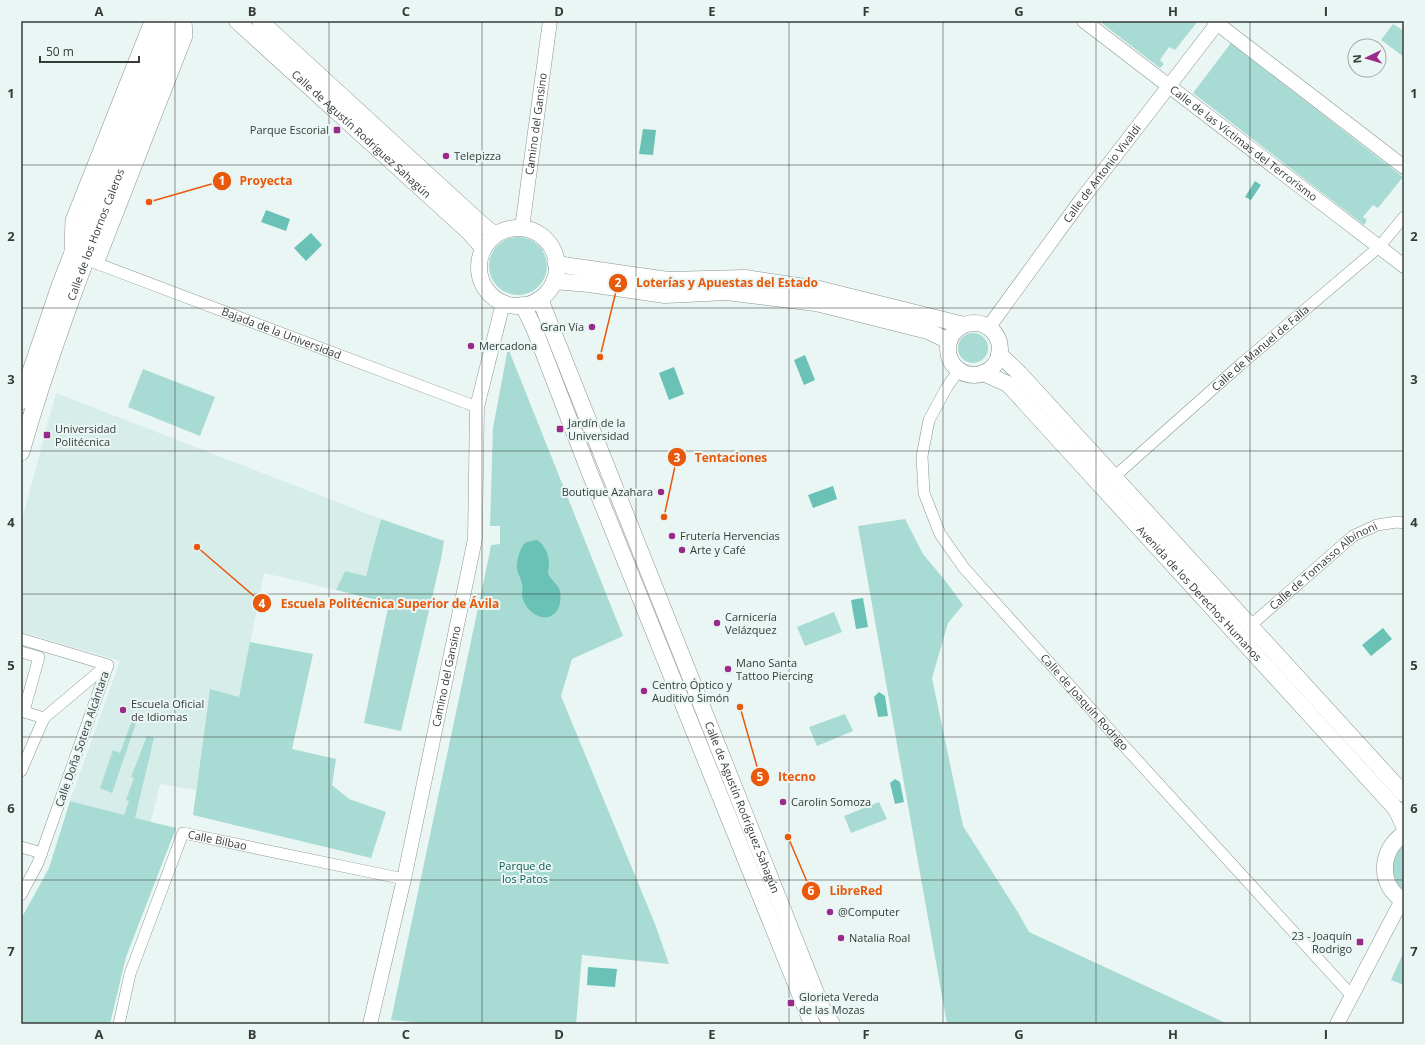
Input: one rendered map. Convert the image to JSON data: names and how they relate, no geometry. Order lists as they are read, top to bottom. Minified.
{"streets":{"main road":["Calle de Agustín Rodríguez Sahagún","Calle de los Hornos Caleros","Avenida de los Derechos Humanos"],"street":["Camino del Gansino","Calle de las Víctimas del Terrorismo","Calle de Antonio Vivaldi","Bajada de la Universidad","Calle de Manuel de Falla","Calle de Tomasso Albinoni","Calle de Joaquín Rodrigo","Calle Doña Sotera Alcántara","Calle Bilbao"]},"crossings":[["Camino del Gansino","Calle de Agustín Rodríguez Sahagún"],["Camino del Gansino","Bajada de la Universidad"],["Camino del Gansino","Calle Bilbao"],["Calle de las Víctimas del Terrorismo","Calle de Antonio Vivaldi"],["Calle de las Víctimas del Terrorismo","Calle de Manuel de Falla"],["Calle de Antonio Vivaldi","Avenida de los Derechos Humanos"],["Calle de Antonio Vivaldi","Calle de Joaquín Rodrigo"],["Calle de los Hornos Caleros","Bajada de la Universidad"],["Calle de Manuel de Falla","Avenida de los Derechos Humanos"],["Calle de Tomasso Albinoni","Avenida de los Derechos Humanos"],["Avenida de los Derechos Humanos","Calle de Joaquín Rodrigo"]],"parks":["Parque de los Patos"],"places":{"transit":["Parque Escorial","Jardín de la Universidad","Universidad Politécnica","23 - Joaquín Rodrigo","Glorieta Vereda de las Mozas"],"other":["Telepizza","Proyecta","Gran Vía","Mercadona","Loterías y Apuestas del Estado","Boutique Azahara","Tentaciones","Frutería Hervencias","Escuela Politécnica Superior de Ávila","Arte y Café","Carnicería Velázquez","Mano Santa Tattoo Piercing","Centro Óptico y Auditivo Simón","Itecno","Escuela Oficial de Idiomas","Carolin Somoza","LibreRed","@Computer","Natalia Roal"]},"scale_bar":"50 m","north":"left","grid":{"columns":["A","B","C","D","E","F","G","H","I"],"rows":["1","2","3","4","5","6","7"]}}
